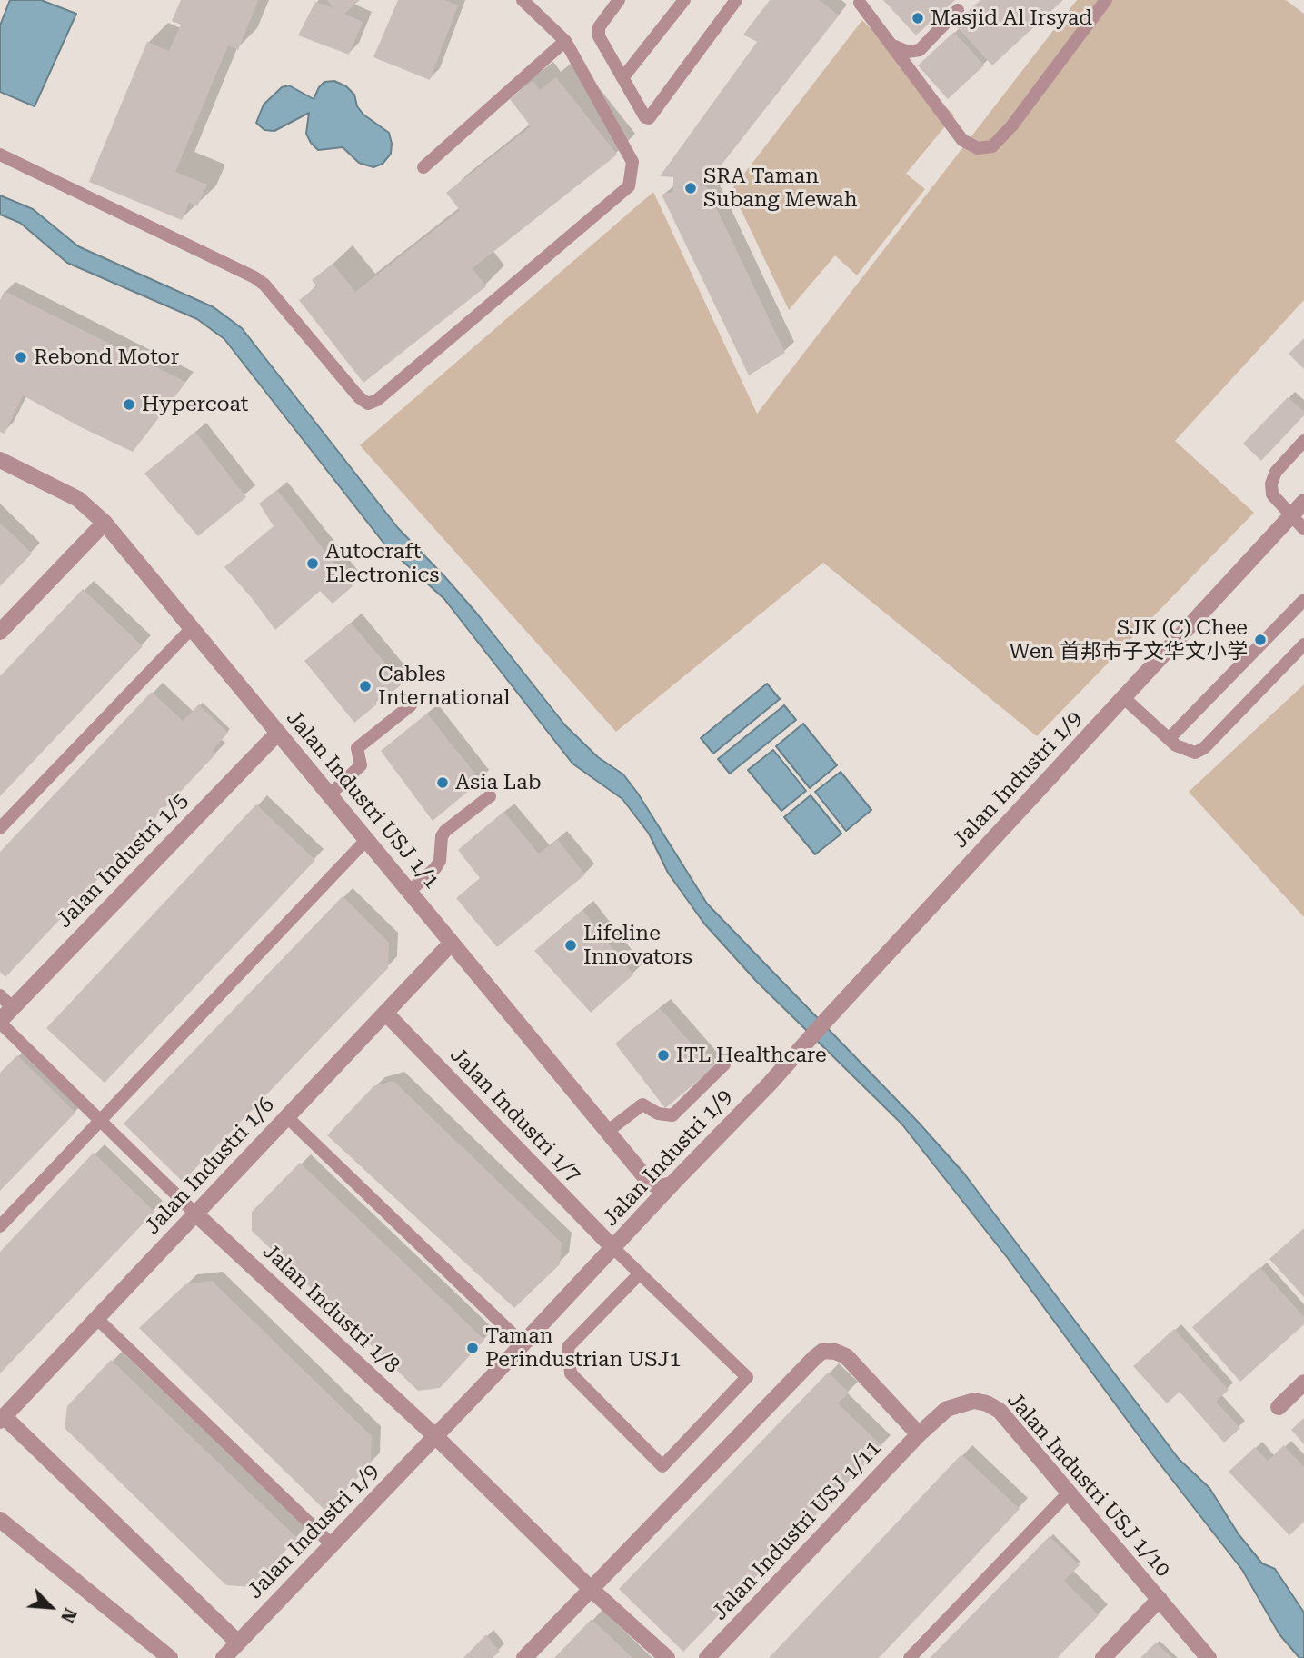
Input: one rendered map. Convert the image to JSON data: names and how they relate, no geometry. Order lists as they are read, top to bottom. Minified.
{"streets":{"street":["Jalan Industri 1/9","Jalan Industri USJ 1/1","Jalan Industri 1/5","Jalan Industri 1/7","Jalan Industri 1/6","Jalan Industri 1/8","Jalan Industri USJ 1/10","Jalan Industri USJ 1/11"]},"crossings":[["Jalan Industri 1/9","Jalan Industri USJ 1/1"],["Jalan Industri 1/9","Jalan Industri 1/7"],["Jalan Industri 1/9","Jalan Industri 1/8"],["Jalan Industri USJ 1/1","Jalan Industri 1/5"],["Jalan Industri USJ 1/1","Jalan Industri 1/6"],["Jalan Industri 1/7","Jalan Industri 1/6"],["Jalan Industri 1/6","Jalan Industri 1/8"],["Jalan Industri USJ 1/10","Jalan Industri USJ 1/11"]],"places":["Masjid Al Irsyad","SRA Taman Subang Mewah","Rebond Motor","Hypercoat","Autocraft Electronics","SJK (C) Chee Wen 首邦市子文华文小学","Cables International","Asia Lab","Lifeline Innovators","ITL Healthcare","Taman Perindustrian USJ1"],"north":"bottom right"}
